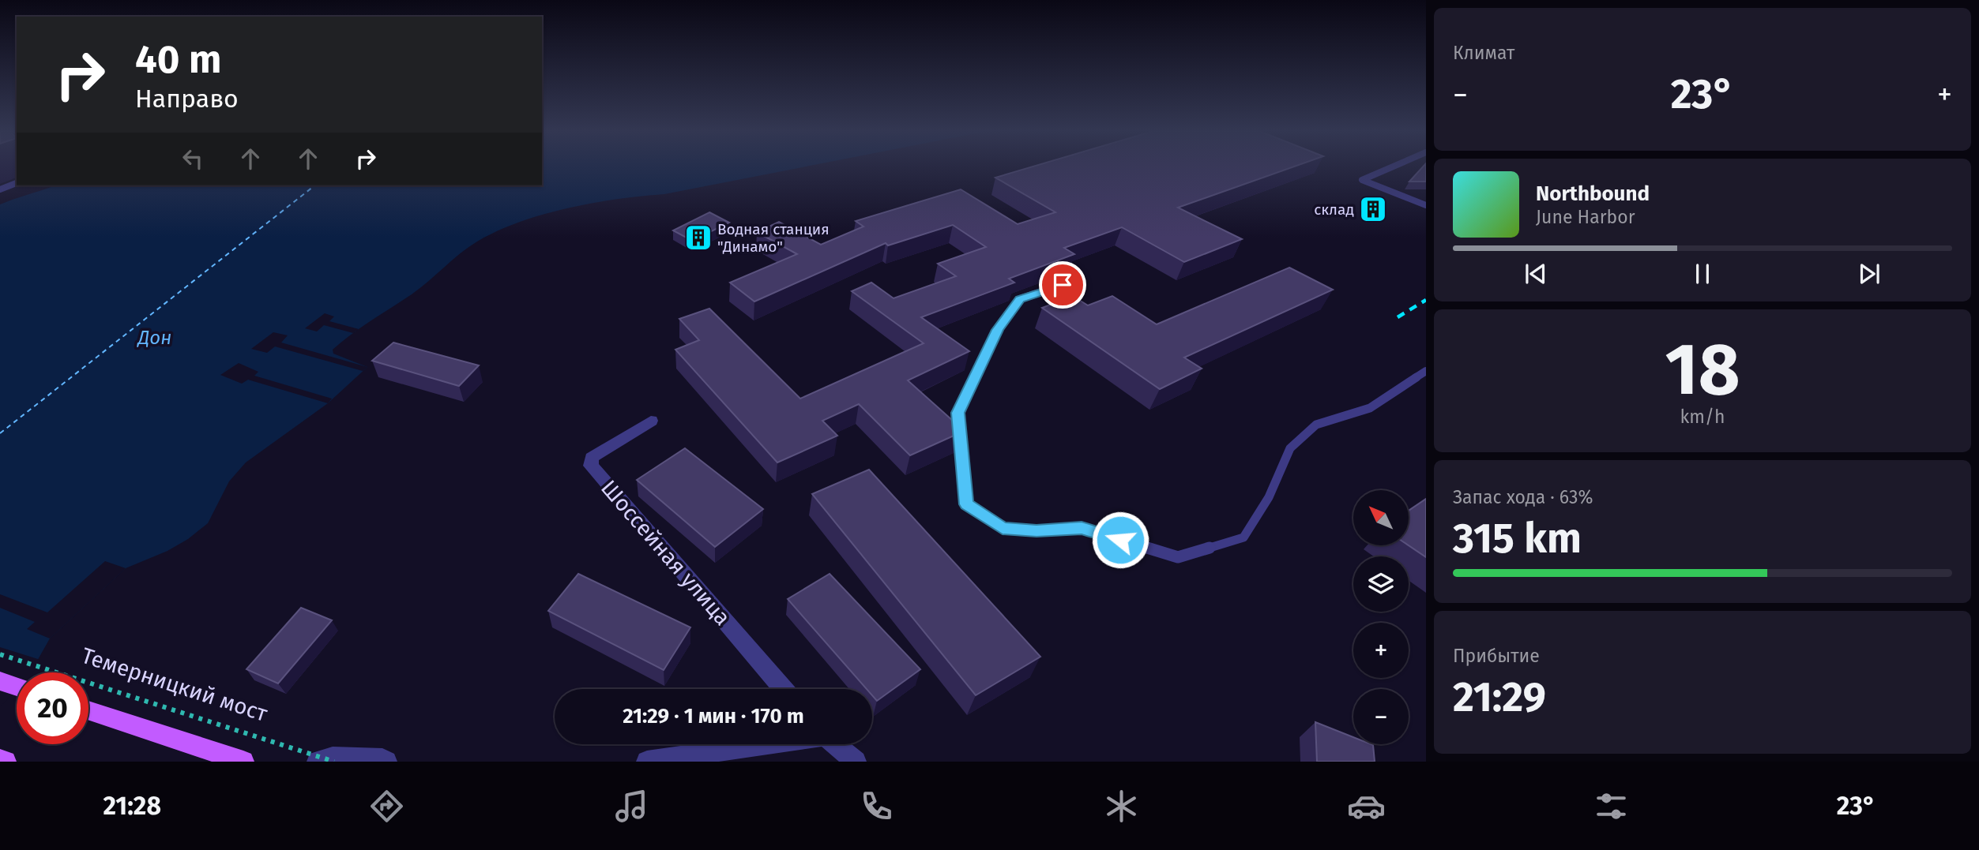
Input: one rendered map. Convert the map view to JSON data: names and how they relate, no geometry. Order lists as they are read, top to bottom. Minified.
{"streets":{"street":["Шоссейная улица"],"path":["Темерницкий мост"]},"water":["Дон"],"places":{"building":["склад","Водная станция \"Динамо\""]},"north":"top left","page":{"tile":["Климат",["18","km/h"],["Запас хода · 63%","315 km"],["Прибытие","21:29"]],"turn":["40 m","Направо"],"heat":["−","23°","+"],"song":["Northbound","June Harbor"],"map_buttons":["+","−"],"limit":"20","trip":"21:29 · 1 мин · 170 m","tabs":["21:28","23°"]}}
